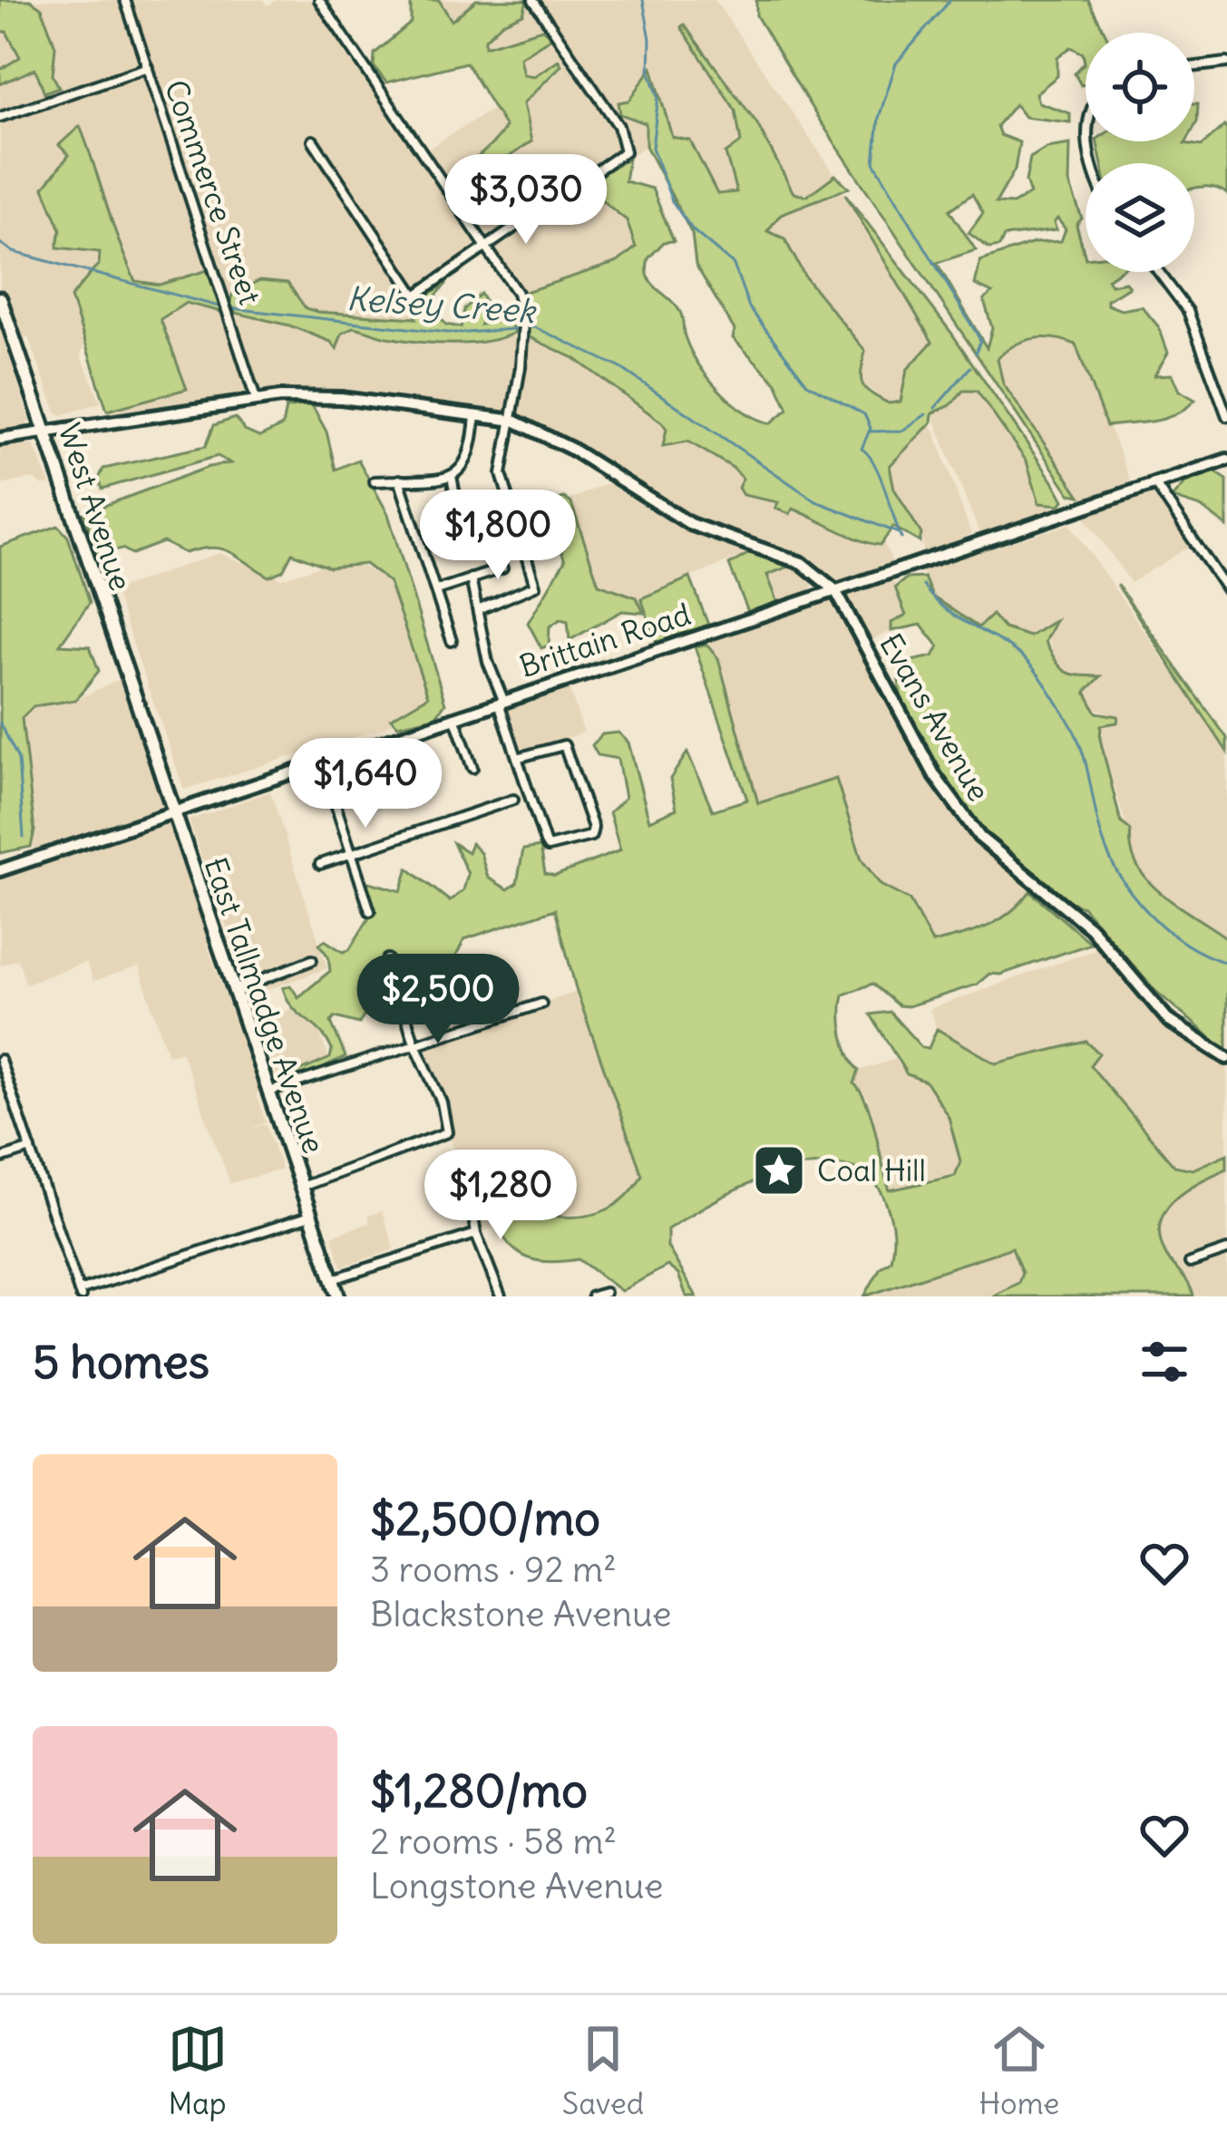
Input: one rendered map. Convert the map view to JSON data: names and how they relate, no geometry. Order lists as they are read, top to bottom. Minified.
{"streets":{"main road":["West Avenue","East Tallmadge Avenue"],"street":["Commerce Street","Brittain Road","Evans Avenue"]},"crossings":[["Commerce Street","Evans Avenue"],["West Avenue","Evans Avenue"],["West Avenue","East Tallmadge Avenue"],["Brittain Road","Evans Avenue"],["Brittain Road","East Tallmadge Avenue"]],"water":["Kelsey Creek"],"places":{"place":["Coal Hill"]},"page":{"price":["$3,030","$1,800","$1,640","$2,500","$1,280"],"heading":"5 homes","list":[{"name":"$2,500/mo","note":"3 rooms · 92 m² · Blackstone Avenue"},{"name":"$1,280/mo","note":"2 rooms · 58 m² · Longstone Avenue"}],"tabs":["Map","Saved","Home"]}}
